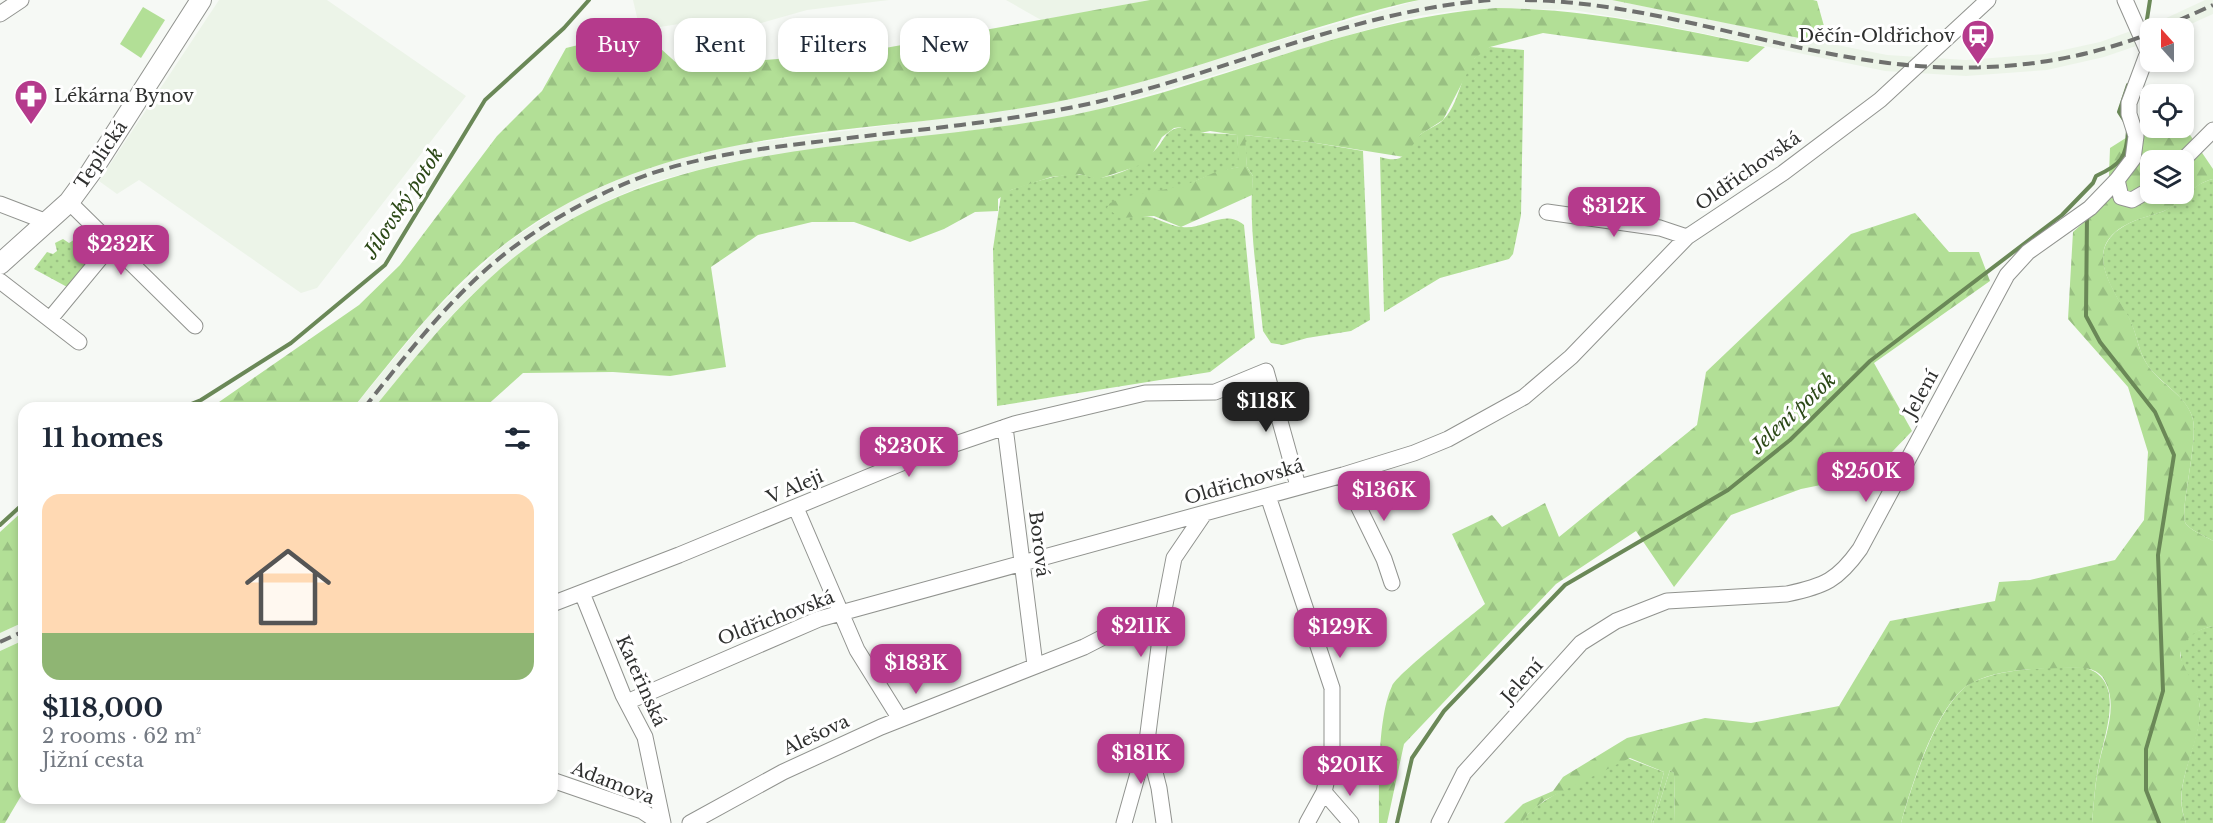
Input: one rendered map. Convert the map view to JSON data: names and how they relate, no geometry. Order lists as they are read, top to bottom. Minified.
{"streets":{"main road":["Teplická"],"street":["Oldřichovská","Jelení","V Aleji","Borová","Kateřinská","Alešova","Adamova"]},"crossings":[["Oldřichovská","V Aleji"],["Oldřichovská","Borová"],["Oldřichovská","Kateřinská"],["V Aleji","Borová"],["V Aleji","Kateřinská"],["Borová","Alešova"],["Kateřinská","Adamova"]],"water":["Jílovský potok","Jelení potok"],"places":{"station":["Děčín-Oldřichov"],"pharmacy":["Lékárna Bynov"]},"north":"top","page":{"chip":["Buy","Rent","Filters","New"],"price":["$312K","$232K","$118K","$230K","$250K","$136K","$211K","$129K","$183K","$181K","$201K"],"heading":"11 homes","list":[{"name":"$118,000","note":"2 rooms · 62 m² · Jižní cesta"}]}}
